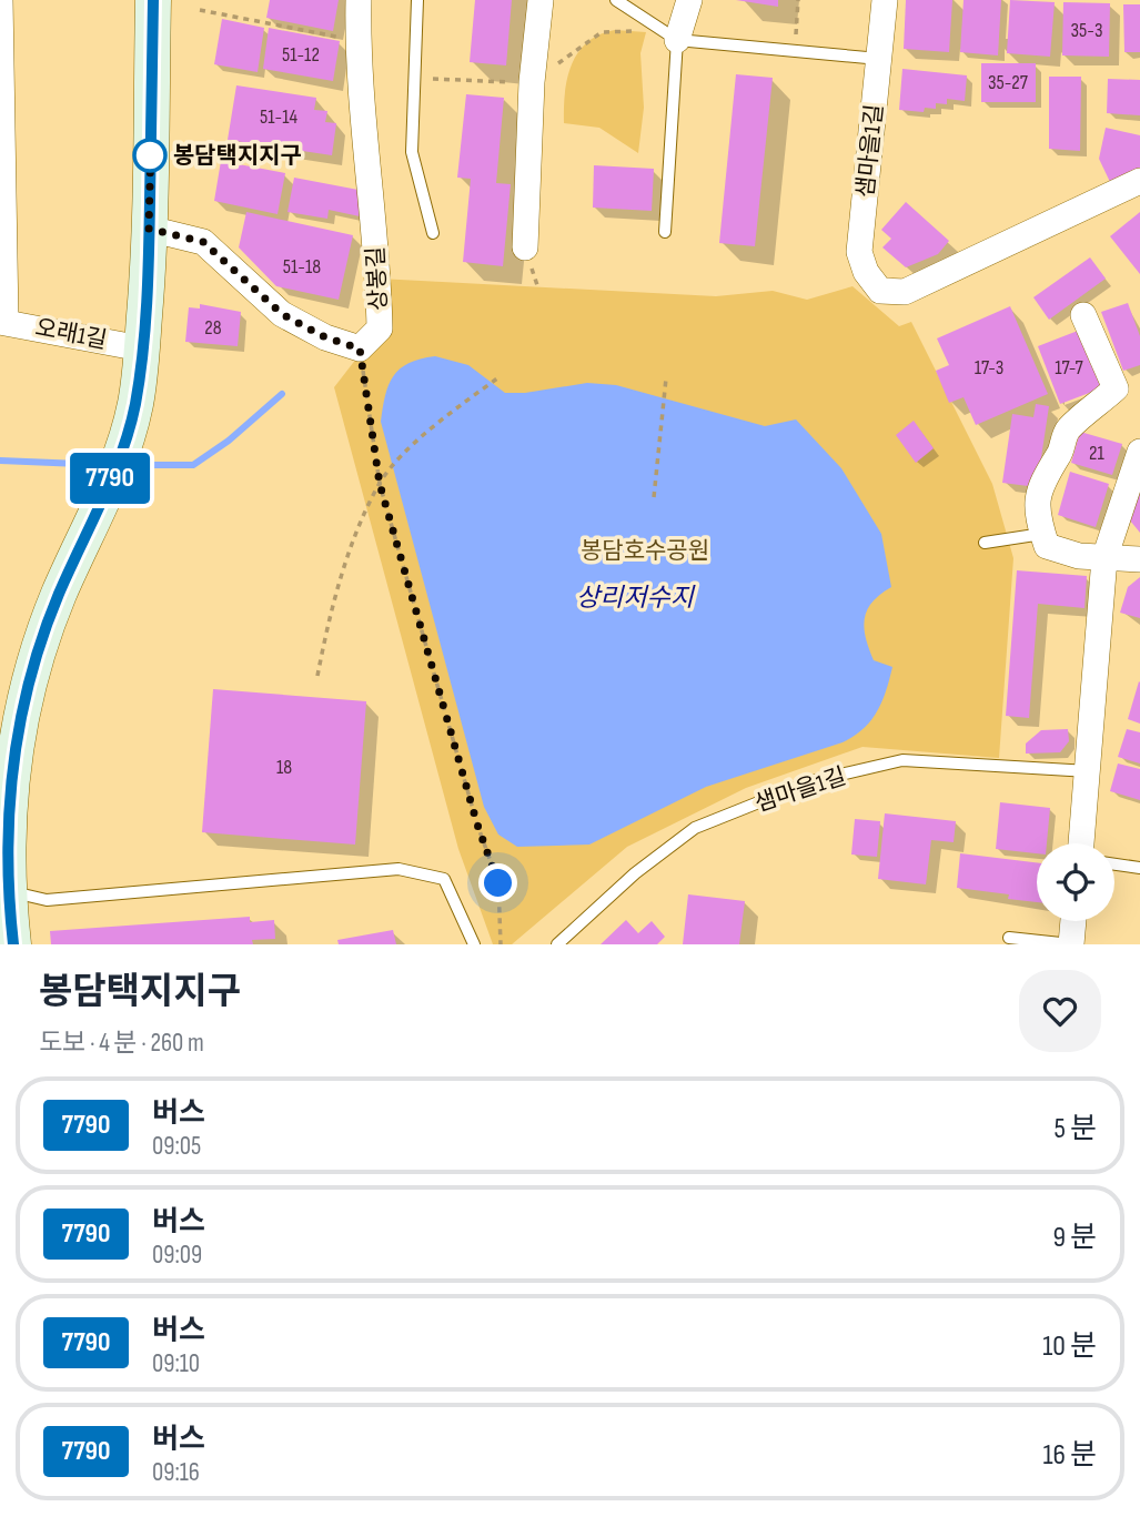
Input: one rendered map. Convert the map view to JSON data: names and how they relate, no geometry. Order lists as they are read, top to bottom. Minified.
{"streets":{"street":["샘마을1길","상봉길","오래1길"]},"water":["상리저수지"],"parks":["봉담호수공원"],"places":["봉담택지지구"],"lines":["bus line 7790"],"house_numbers":["35-3","51-12","35-27","51-14","51-18","28","17-3","17-7","21","18"],"page":{"on_map":"7790","heading":["봉담택지지구","도보 · 4 분 · 260 m"],"list":[{"mark":"7790","name":"버스","note":"09:05","value":"5 분"},{"mark":"7790","name":"버스","note":"09:09","value":"9 분"},{"mark":"7790","name":"버스","note":"09:10","value":"10 분"},{"mark":"7790","name":"버스","note":"09:16","value":"16 분"}]}}
